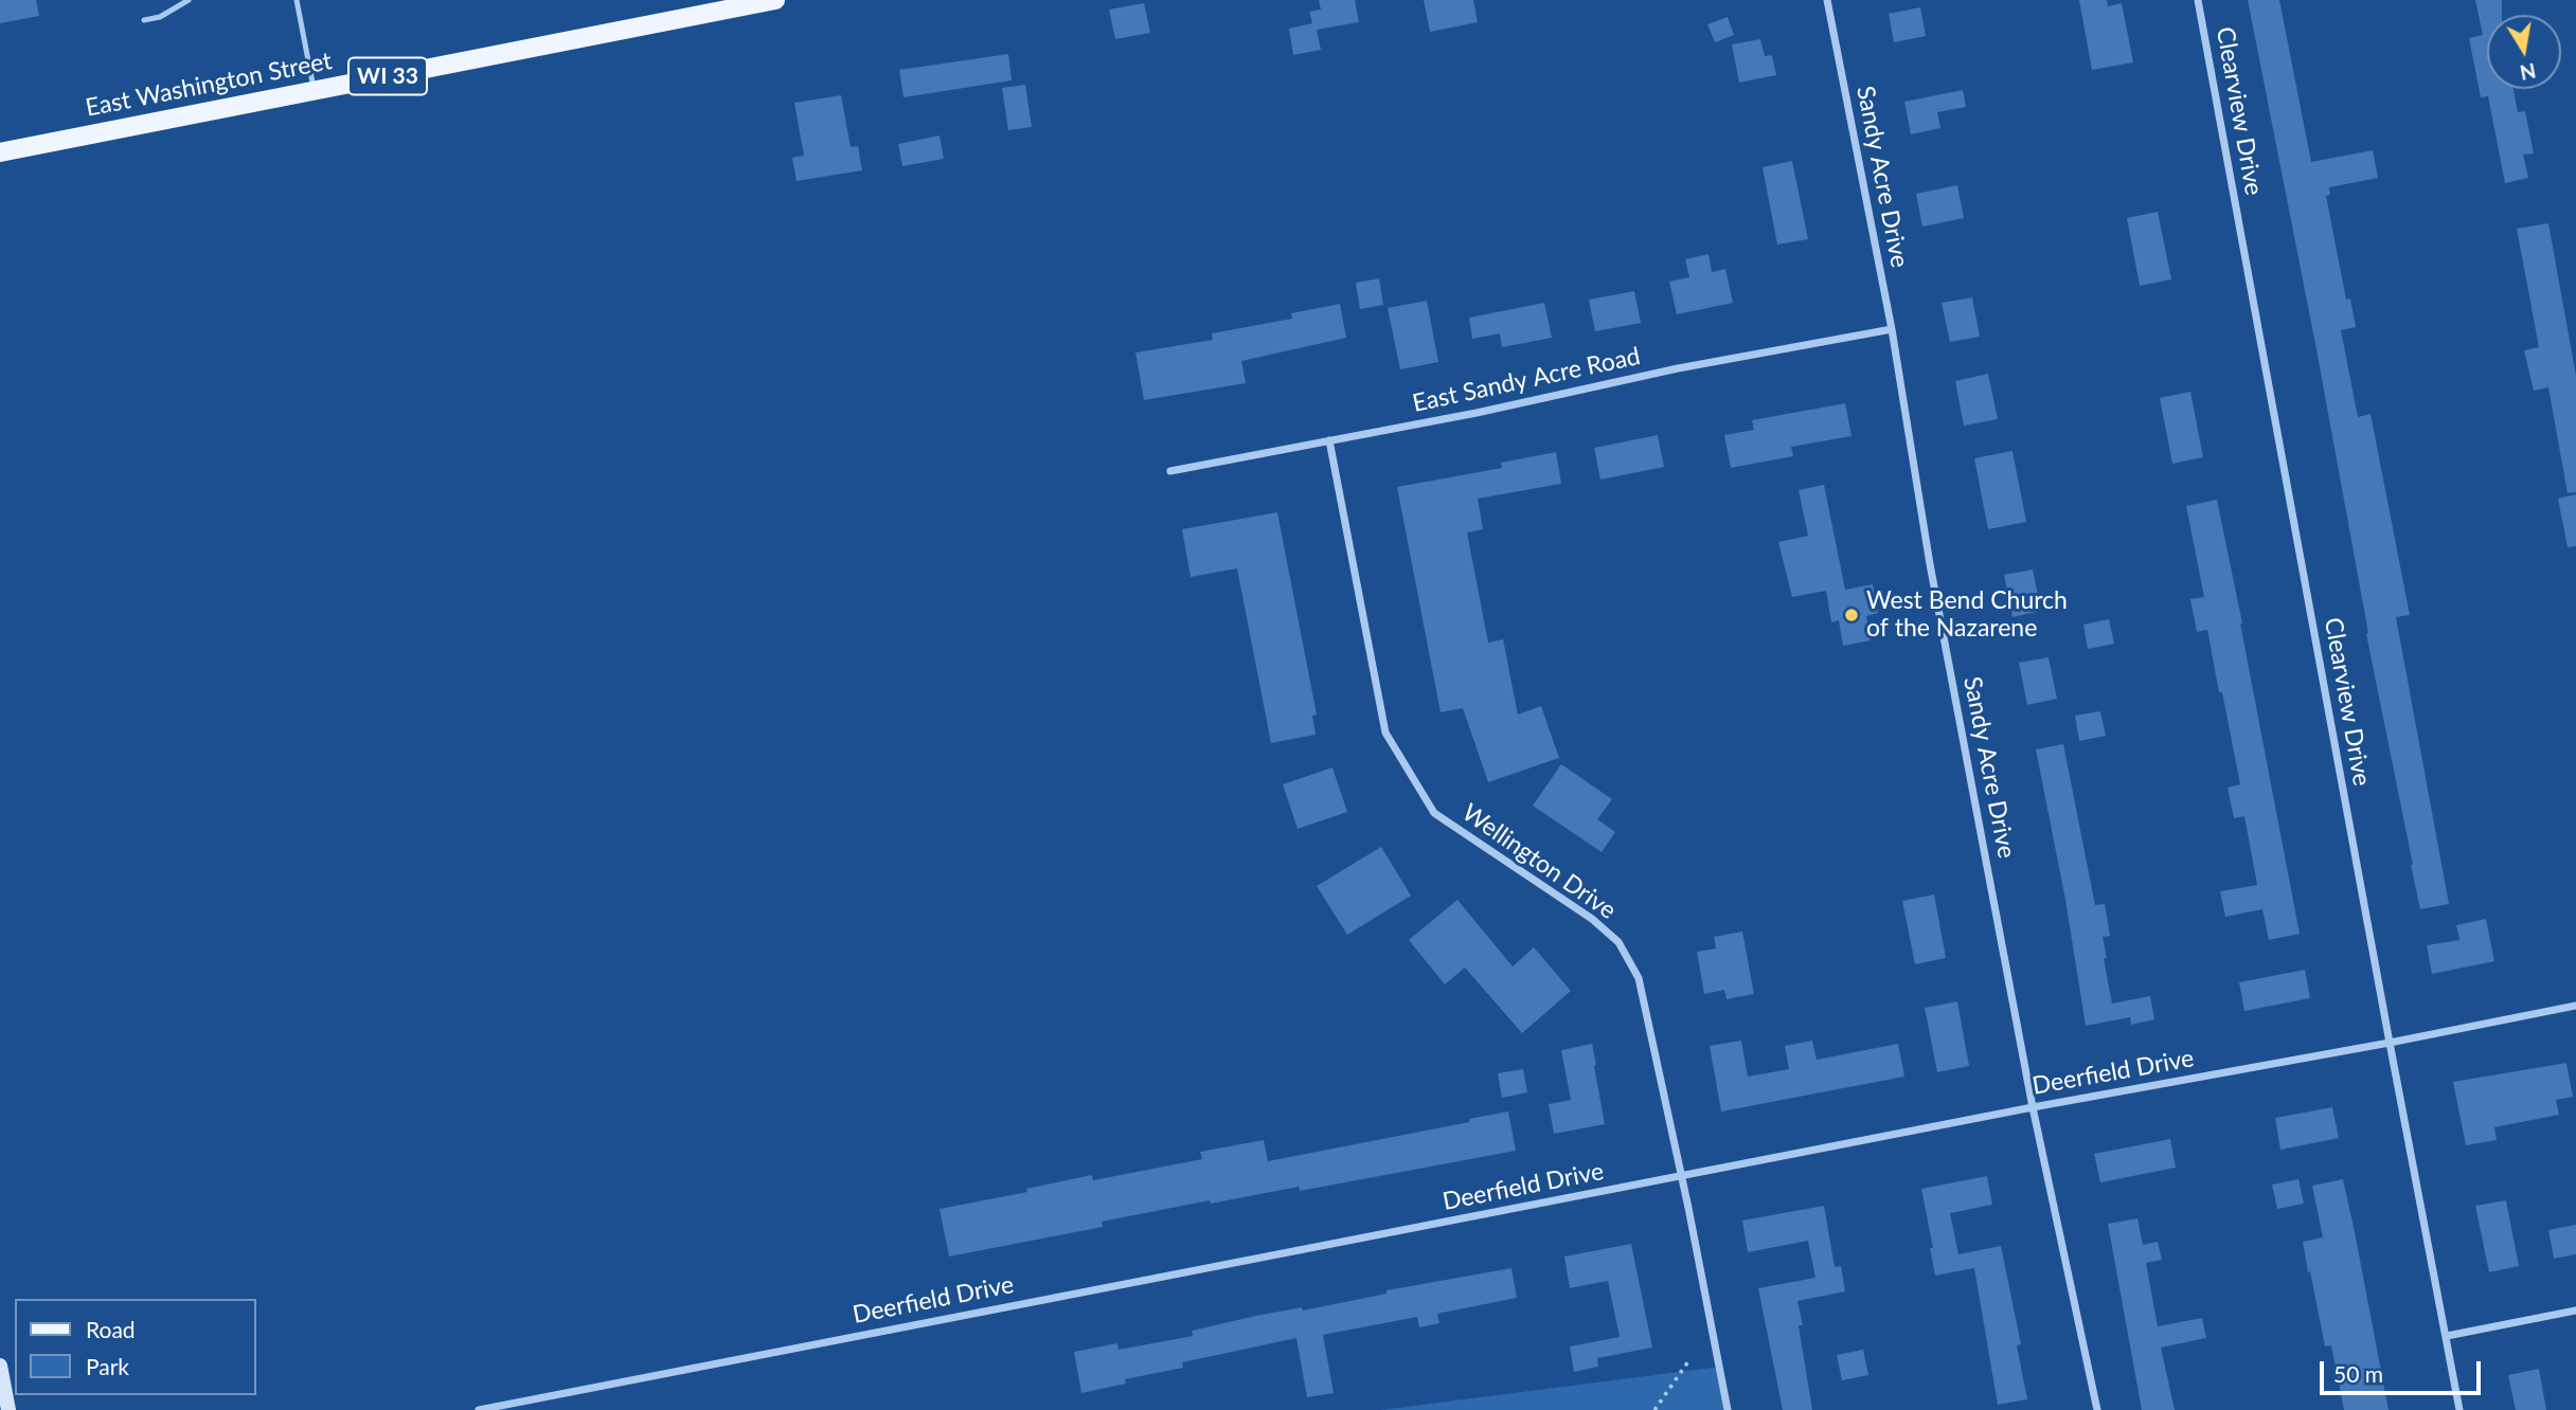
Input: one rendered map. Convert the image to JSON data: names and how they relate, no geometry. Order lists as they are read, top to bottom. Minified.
{"streets":{"main road":["WI 33","East Washington Street"],"street":["Clearview Drive","Sandy Acre Drive","East Sandy Acre Road","Wellington Drive","Deerfield Drive"]},"crossings":[["Clearview Drive","Deerfield Drive"],["Sandy Acre Drive","East Sandy Acre Road"],["Sandy Acre Drive","Deerfield Drive"],["East Sandy Acre Road","Wellington Drive"],["Wellington Drive","Deerfield Drive"]],"places":["West Bend Church of the Nazarene"],"legend":["Road","Park"],"scale_bar":"50 m","north":"bottom"}
